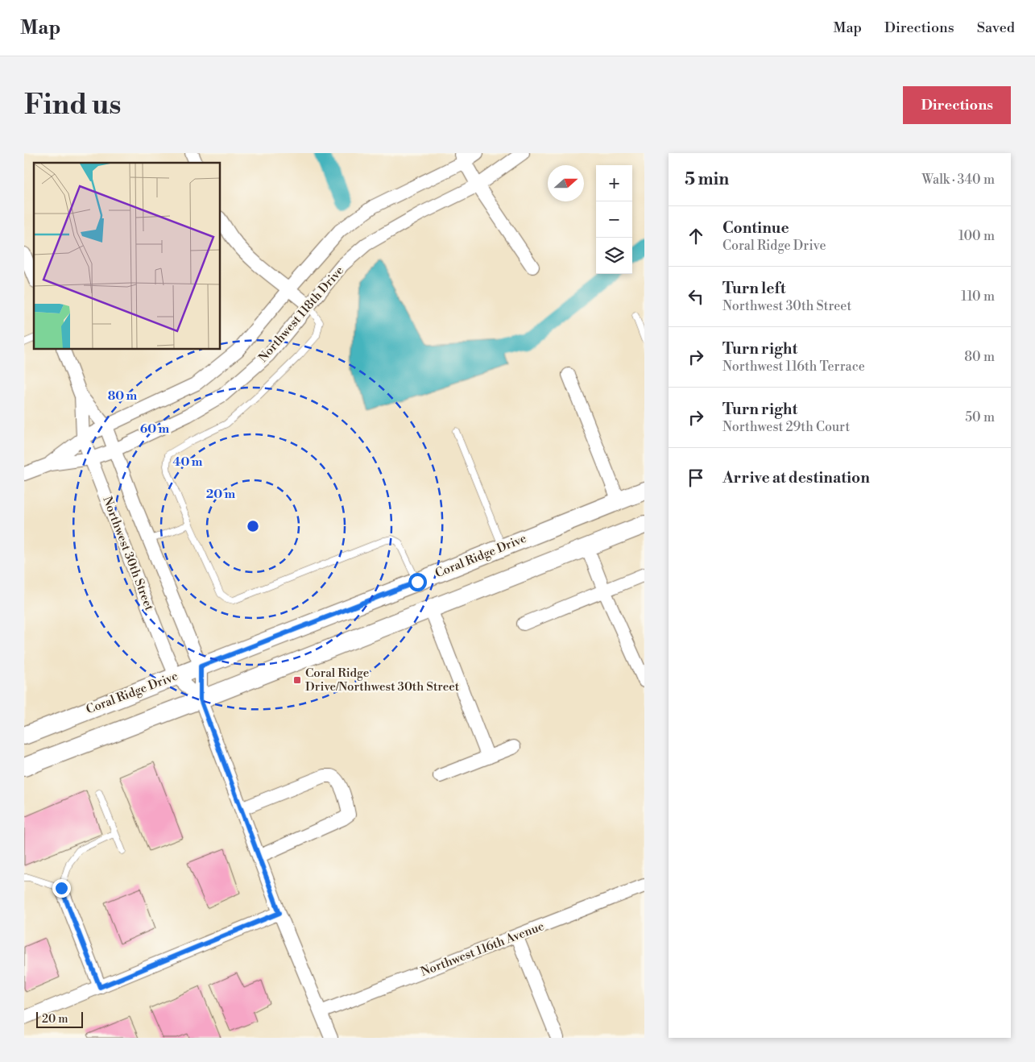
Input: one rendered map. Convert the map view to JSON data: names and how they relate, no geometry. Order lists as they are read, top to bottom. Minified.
{"streets":{"main road":["Coral Ridge Drive"],"street":["Northwest 118th Drive","Northwest 30th Street","Northwest 116th Avenue"]},"crossings":[["Northwest 118th Drive","Northwest 30th Street"],["Northwest 30th Street","Coral Ridge Drive"],["Northwest 30th Street","Northwest 116th Avenue"]],"places":{"transit":["Coral Ridge Drive/Northwest 30th Street"]},"scale_bar":"20 m","north":"right","page":{"header":"Map","nav":["Map","Directions","Saved"],"buttons":"Directions","title":"Find us","heading":["5 min","Walk · 340 m"],"map_buttons":["+","−"],"list":[["Continue","Coral Ridge Drive","100 m"],["Turn left","Northwest 30th Street","110 m"],["Turn right","Northwest 116th Terrace","80 m"],["Turn right","Northwest 29th Court","50 m"],"Arrive at destination"],"scale":"20 m"},"rings":["80 m","60 m","40 m","20 m"]}
